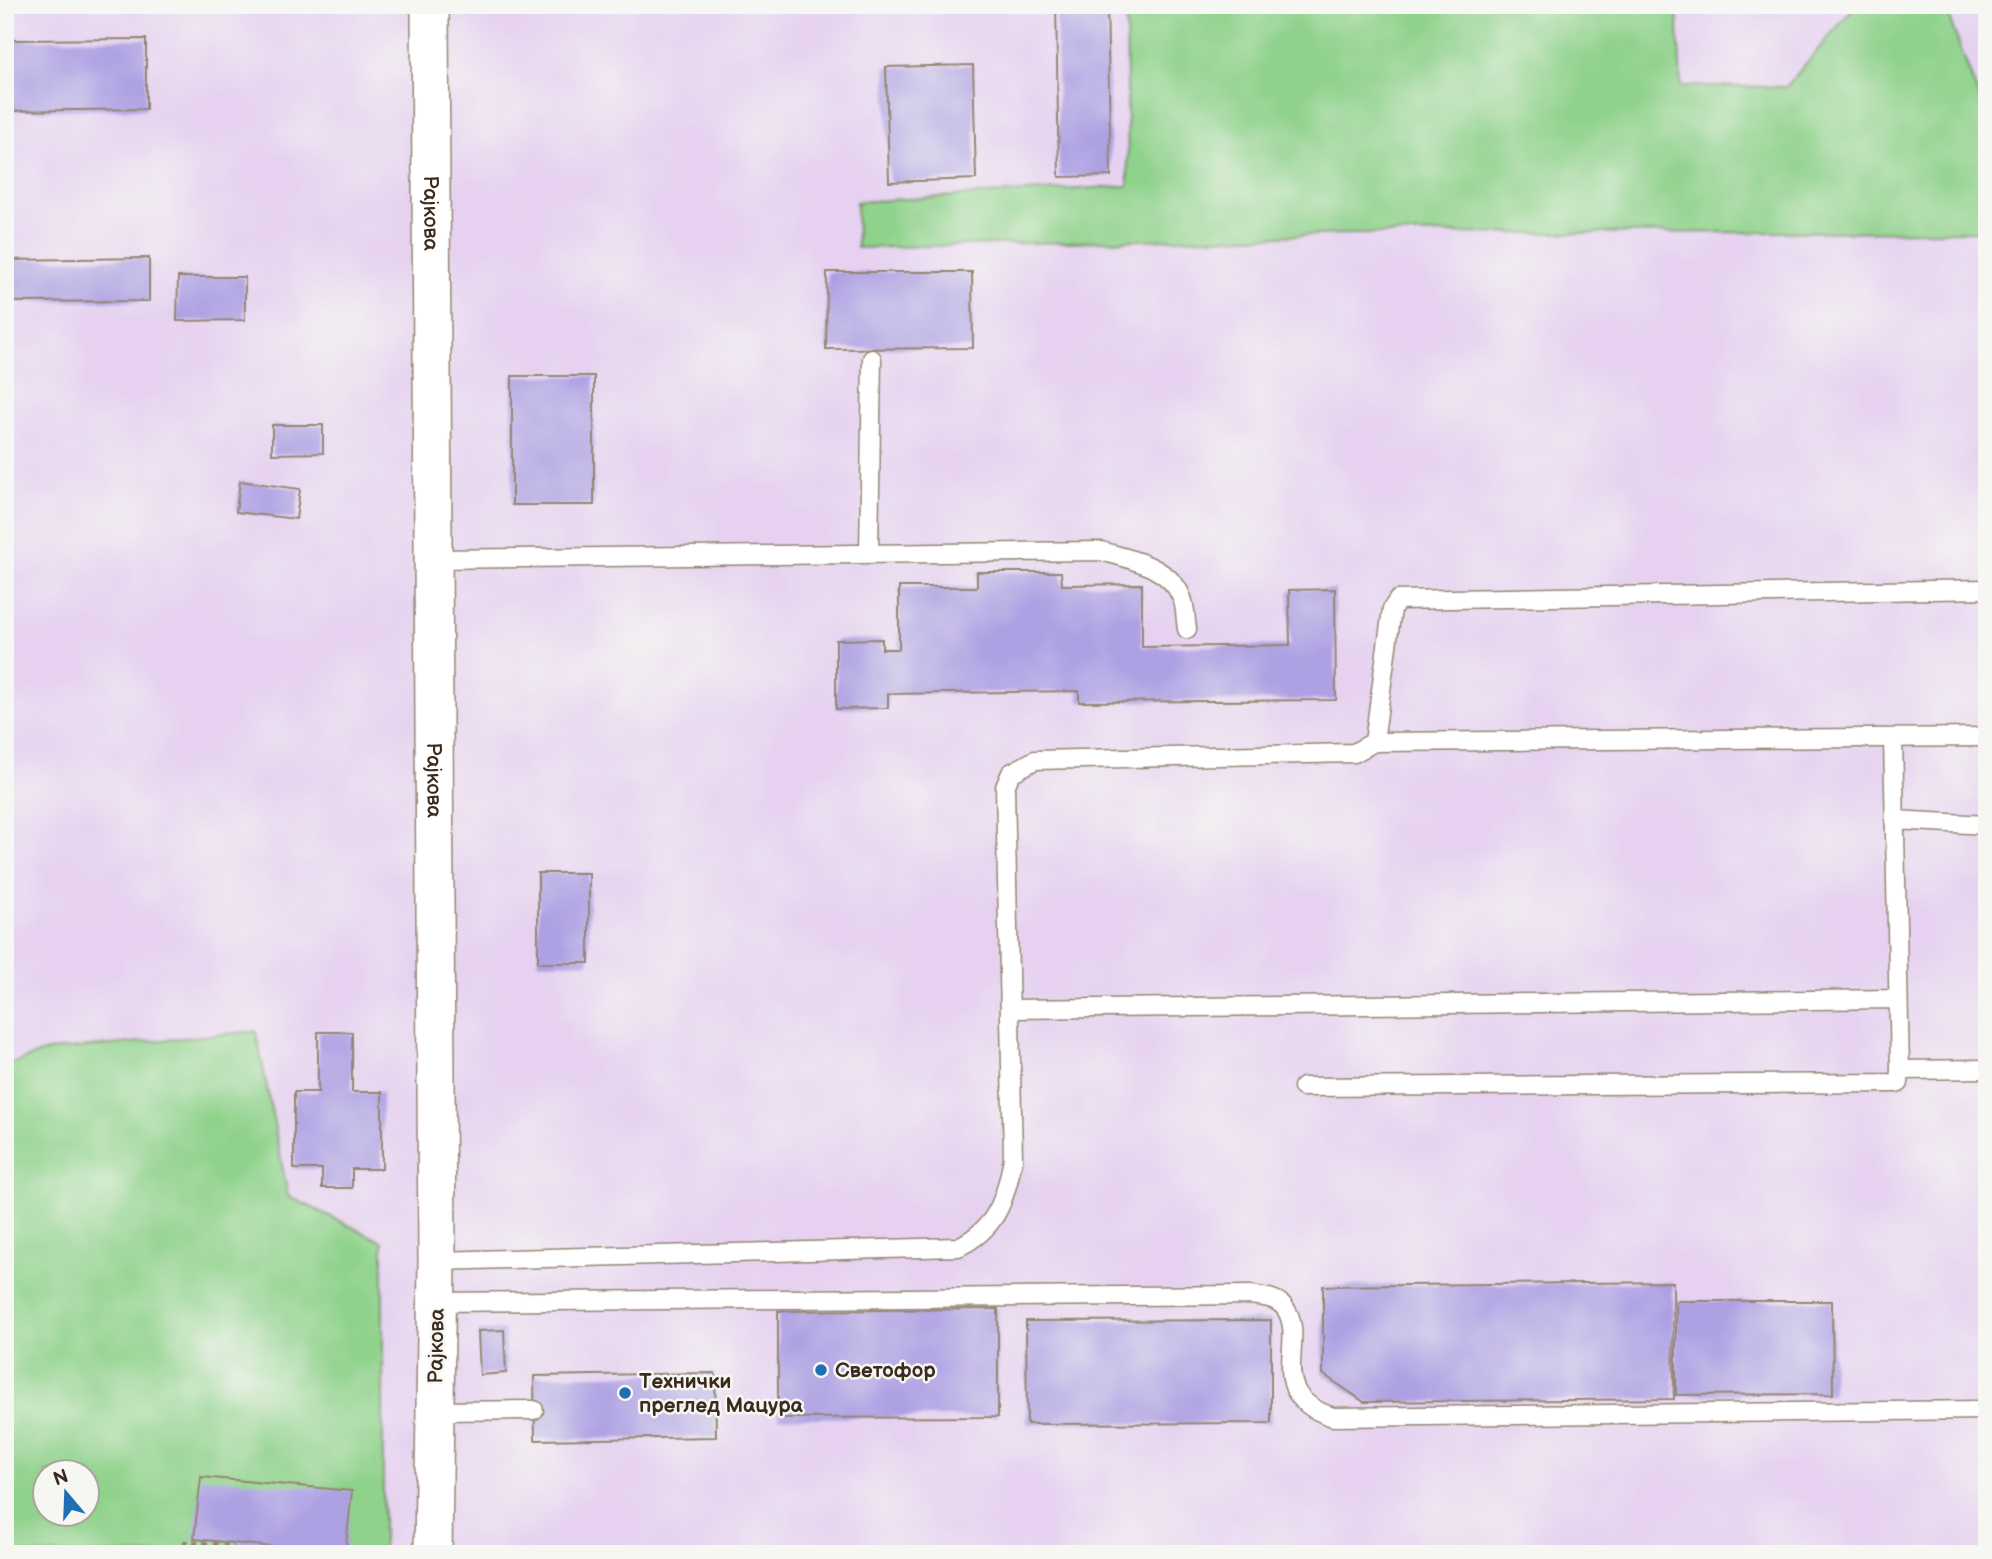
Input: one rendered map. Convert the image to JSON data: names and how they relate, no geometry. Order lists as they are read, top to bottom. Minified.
{"streets":{"street":["Рајкова"]},"places":["Светофор","Технички преглед Мацура"],"north":"top"}
